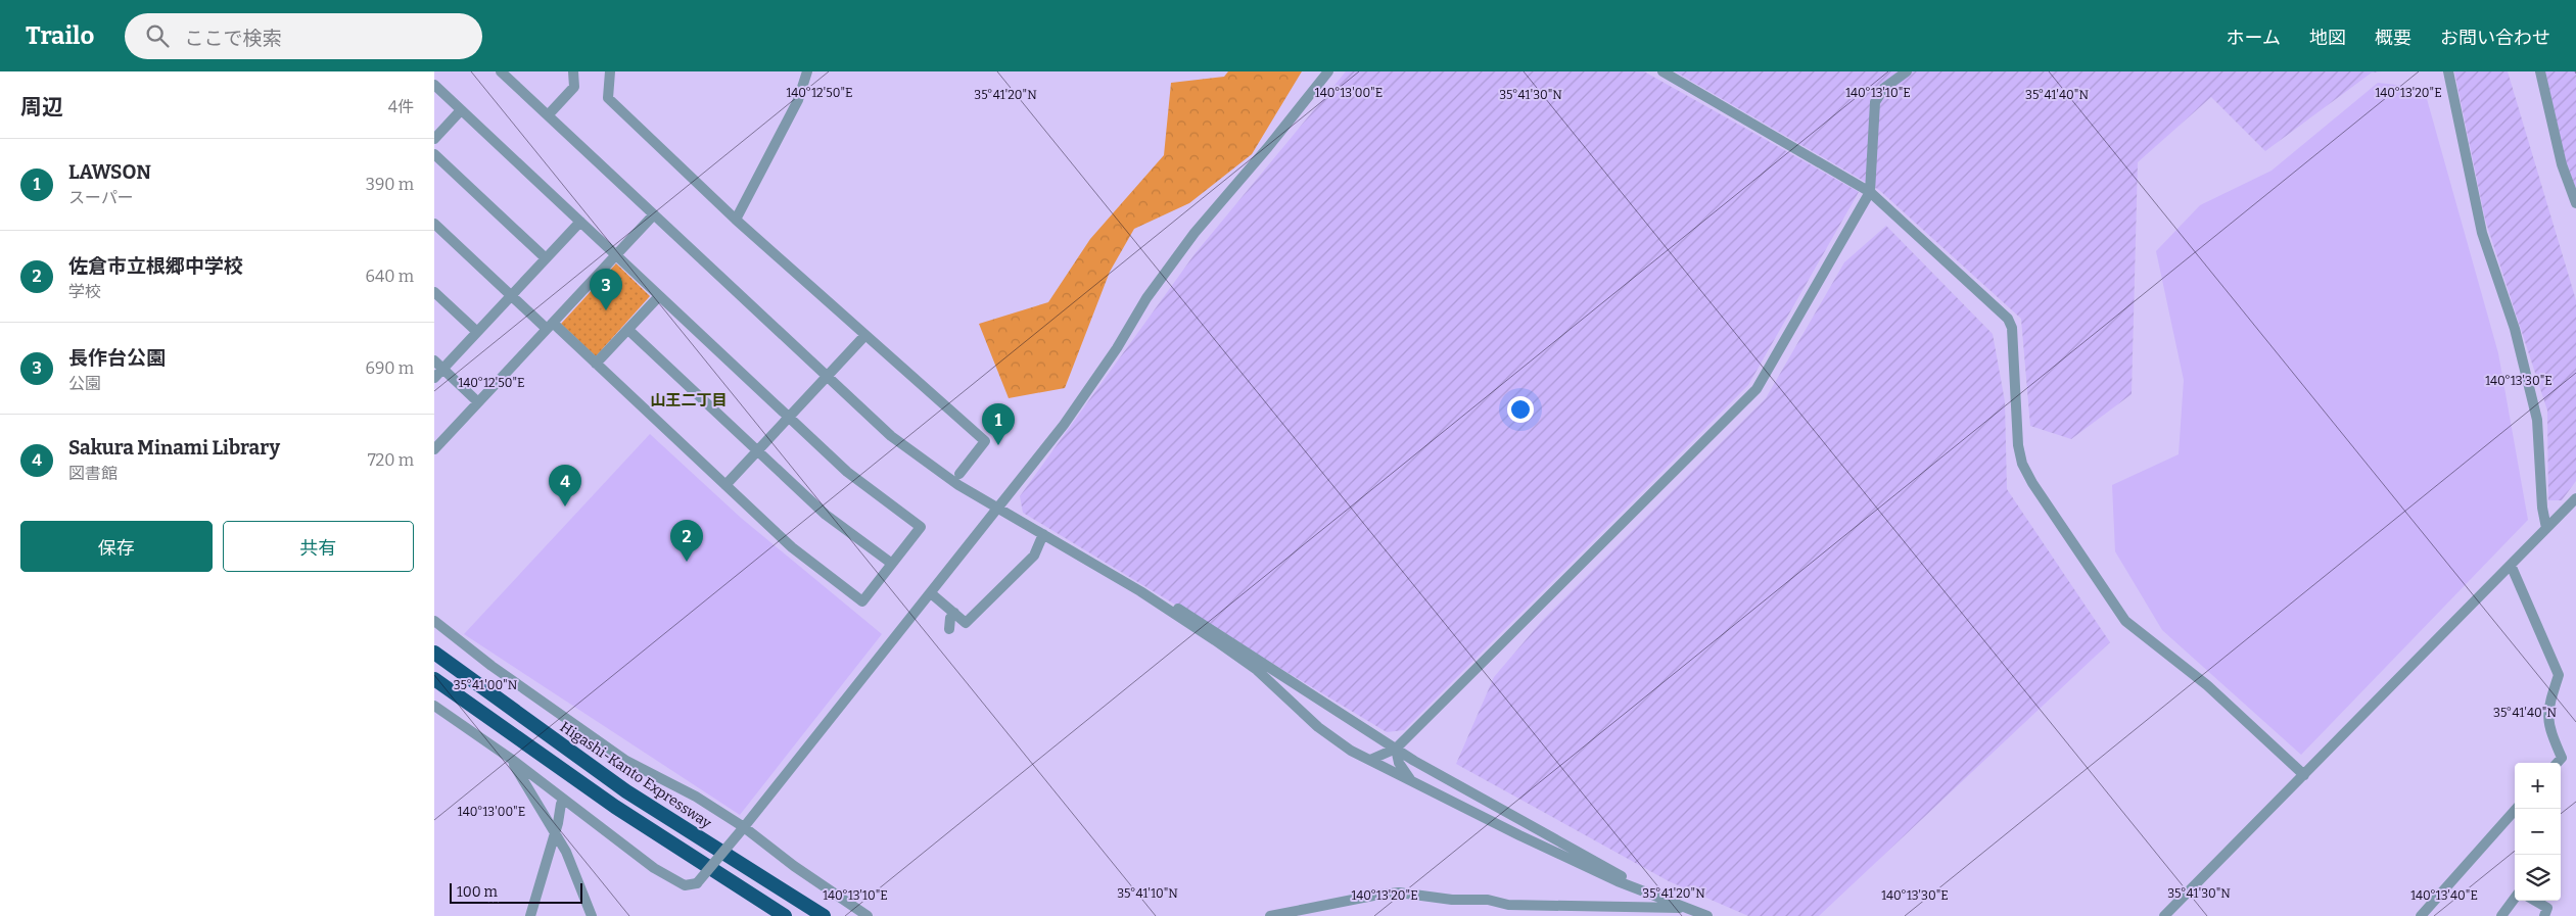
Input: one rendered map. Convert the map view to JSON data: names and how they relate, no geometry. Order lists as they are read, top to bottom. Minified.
{"streets":{"highway":["Higashi-Kanto Expressway"]},"districts":["山王二丁目"],"scale_bar":"100 m","page":{"header":"Trailo","search":"ここで検索","nav":["ホーム","地図","概要","お問い合わせ"],"heading":["周辺","4件"],"list":[{"mark":"1","name":"LAWSON","note":"スーパー","value":"390 m"},{"mark":"2","name":"佐倉市立根郷中学校","note":"学校","value":"640 m"},{"mark":"3","name":"長作台公園","note":"公園","value":"690 m"},{"mark":"4","name":"Sakura Minami Library","note":"図書館","value":"720 m"}],"pins":["3","1","4","2"],"buttons":["保存","共有"],"map_buttons":["+","−"],"scale":"100 m"},"coordinates":["140°12'50\"E","140°13'00\"E","140°13'10\"E","140°13'20\"E","35°41'20\"N","35°41'30\"N","35°41'40\"N","140°13'30\"E","35°41'00\"N","35°41'10\"N","140°13'40\"E"]}
